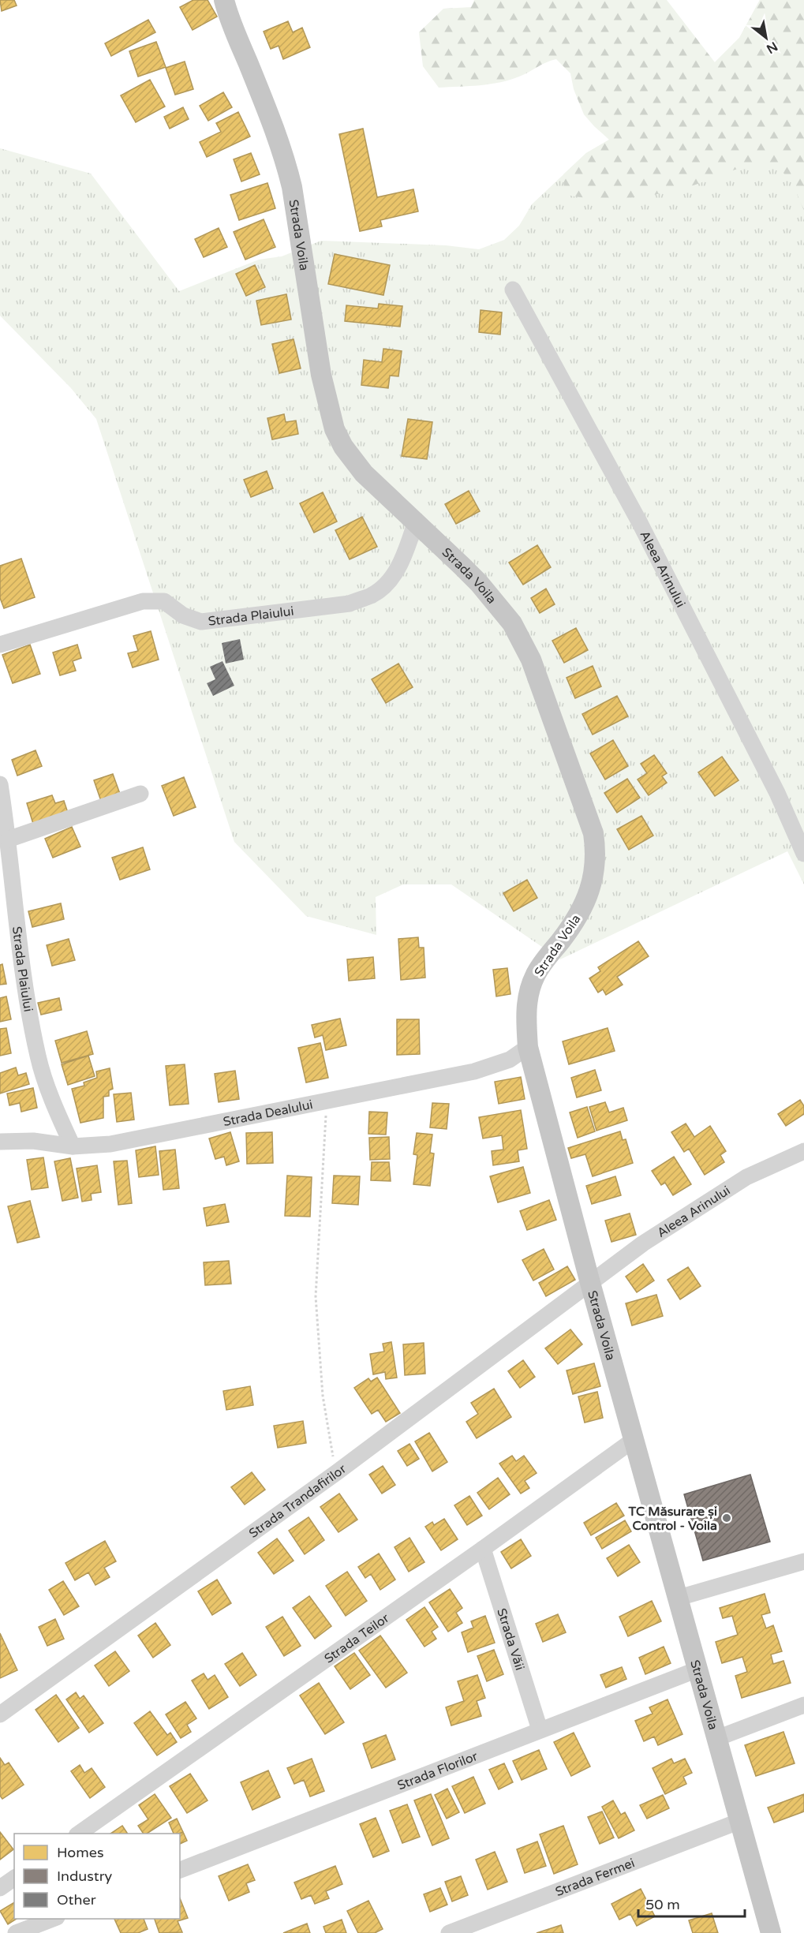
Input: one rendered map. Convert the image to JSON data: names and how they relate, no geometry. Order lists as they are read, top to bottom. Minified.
{"streets":{"main road":["Strada Voila"],"street":["Aleea Arinului","Strada Plaiului","Strada Dealului","Strada Trandafirilor","Strada Teilor","Strada Văii","Strada Florilor","Strada Fermei"]},"crossings":[["Strada Voila","Aleea Arinului"],["Strada Voila","Strada Plaiului"],["Strada Voila","Strada Dealului"],["Strada Voila","Strada Trandafirilor"],["Strada Voila","Strada Teilor"],["Strada Voila","Strada Florilor"],["Strada Voila","Strada Fermei"],["Aleea Arinului","Strada Trandafirilor"],["Strada Plaiului","Strada Dealului"],["Strada Teilor","Strada Văii"],["Strada Văii","Strada Florilor"]],"places":["TC Măsurare și Control - Voila"],"legend":["Homes","Industry","Other"],"scale_bar":"50 m","north":"bottom right"}
